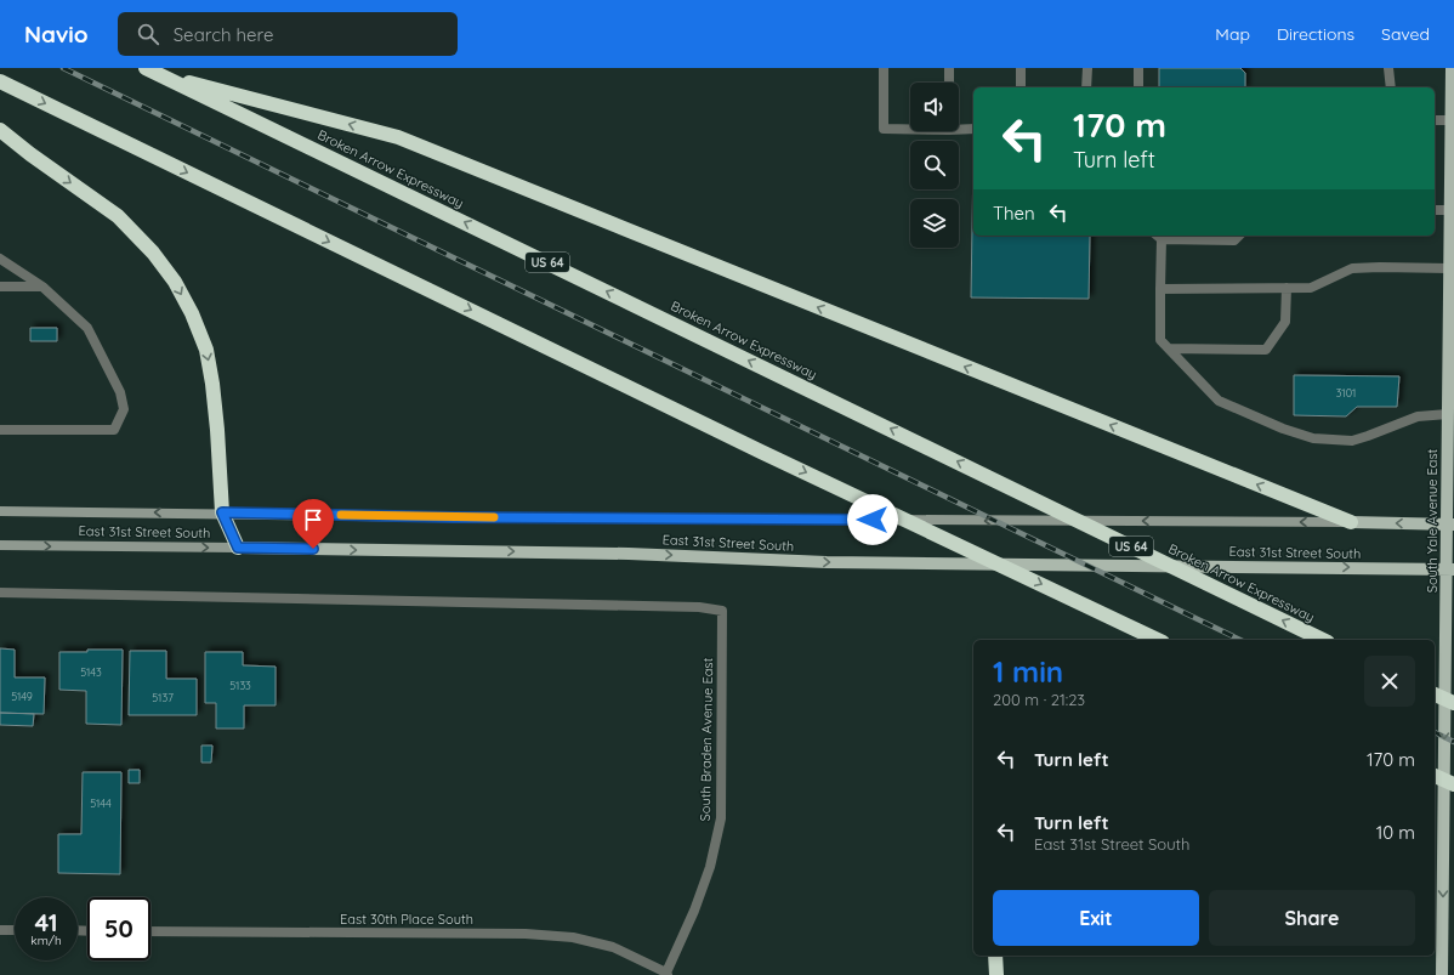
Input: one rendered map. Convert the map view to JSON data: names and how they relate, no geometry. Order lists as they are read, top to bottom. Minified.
{"streets":{"highway":["Broken Arrow Expressway","US 64"],"main road":["South Yale Avenue East","East 31st Street South"],"street":["South Braden Avenue East","East 30th Place South"]},"crossings":[["South Yale Avenue East","East 31st Street South"],["South Braden Avenue East","East 30th Place South"]],"one_way":["South Yale Avenue East"],"house_numbers":["3101","5143","5133","5149","5137","5144"],"page":{"header":"Navio","search":"Search here","nav":["Map","Directions","Saved"],"turn":["170 m","Turn left"],"then":"Then","heading":["1 min","200 m · 21:23"],"list":[{"name":"Turn left","value":"170 m"},{"name":"Turn left","note":"East 31st Street South","value":"10 m"}],"buttons":["Exit","Share"],"speed":"41 km/h","limit":"50"}}
